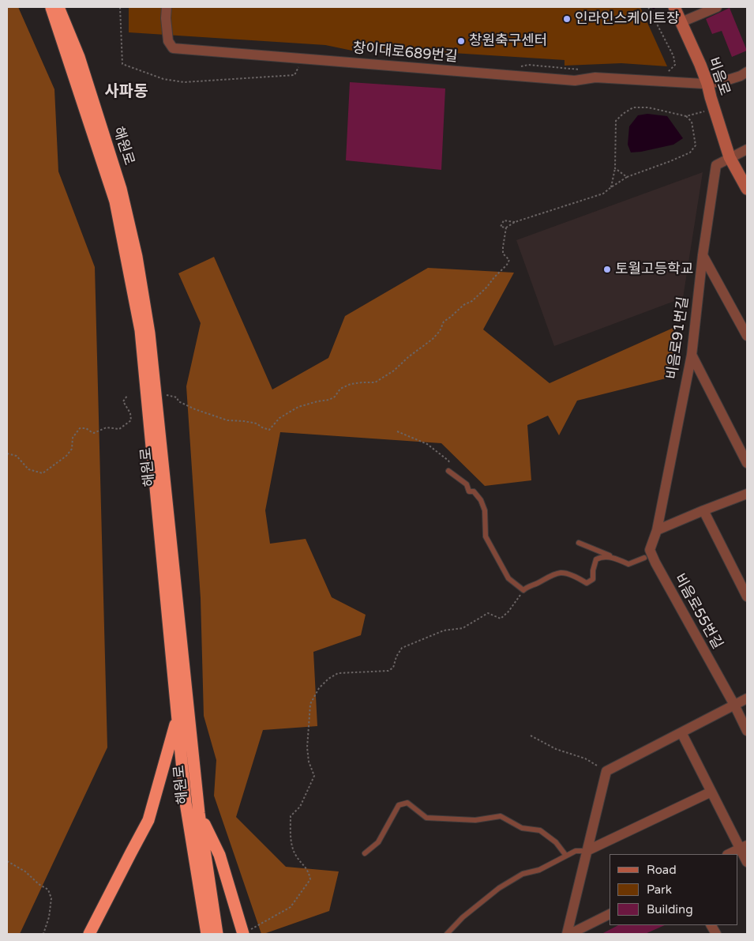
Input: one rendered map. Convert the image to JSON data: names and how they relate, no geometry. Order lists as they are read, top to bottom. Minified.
{"streets":{"highway":["해원로"],"street":["창이대로689번길","비음로","비음로91번길","비음로55번길"]},"crossings":[["창이대로689번길","비음로"],["비음로","비음로91번길"],["비음로91번길","비음로55번길"]],"districts":["사파동"],"places":["인라인스케이트장","창원축구센터","토월고등학교"],"legend":["Road","Park","Building"]}
